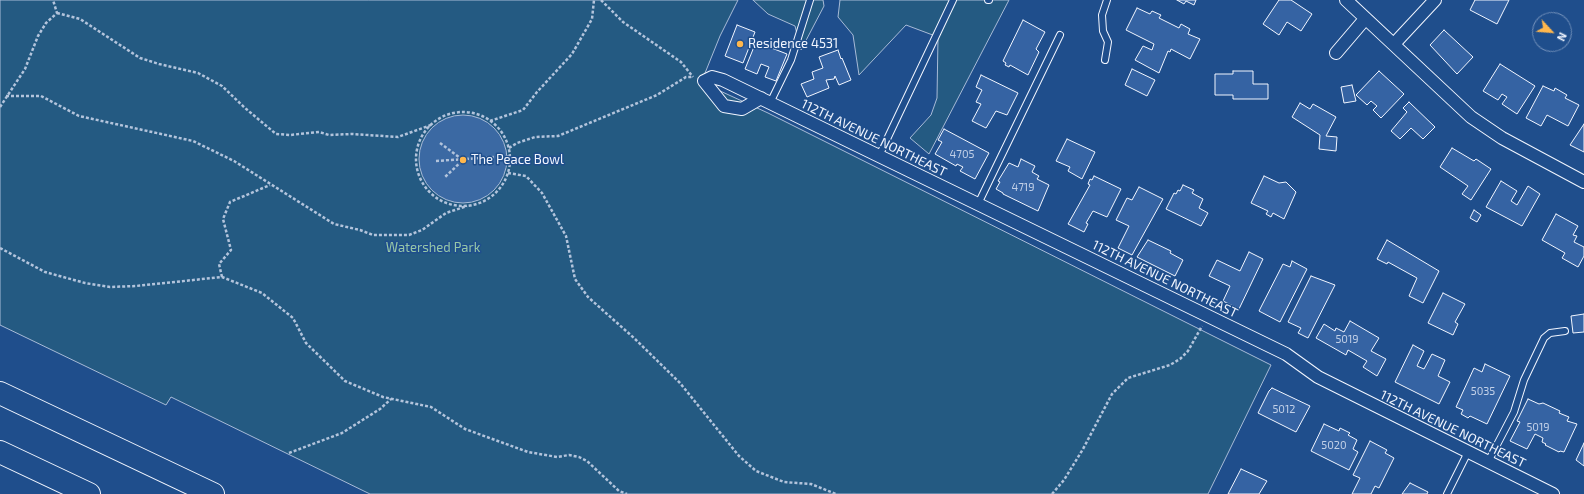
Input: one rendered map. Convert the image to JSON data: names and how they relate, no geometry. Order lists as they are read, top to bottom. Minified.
{"streets":{"street":["112TH AVENUE NORTHEAST"]},"parks":["Watershed Park"],"places":["Residence 4531","The Peace Bowl"],"house_numbers":["4705","4719","5019","5035","5012","5019","5020"],"north":"bottom right"}
